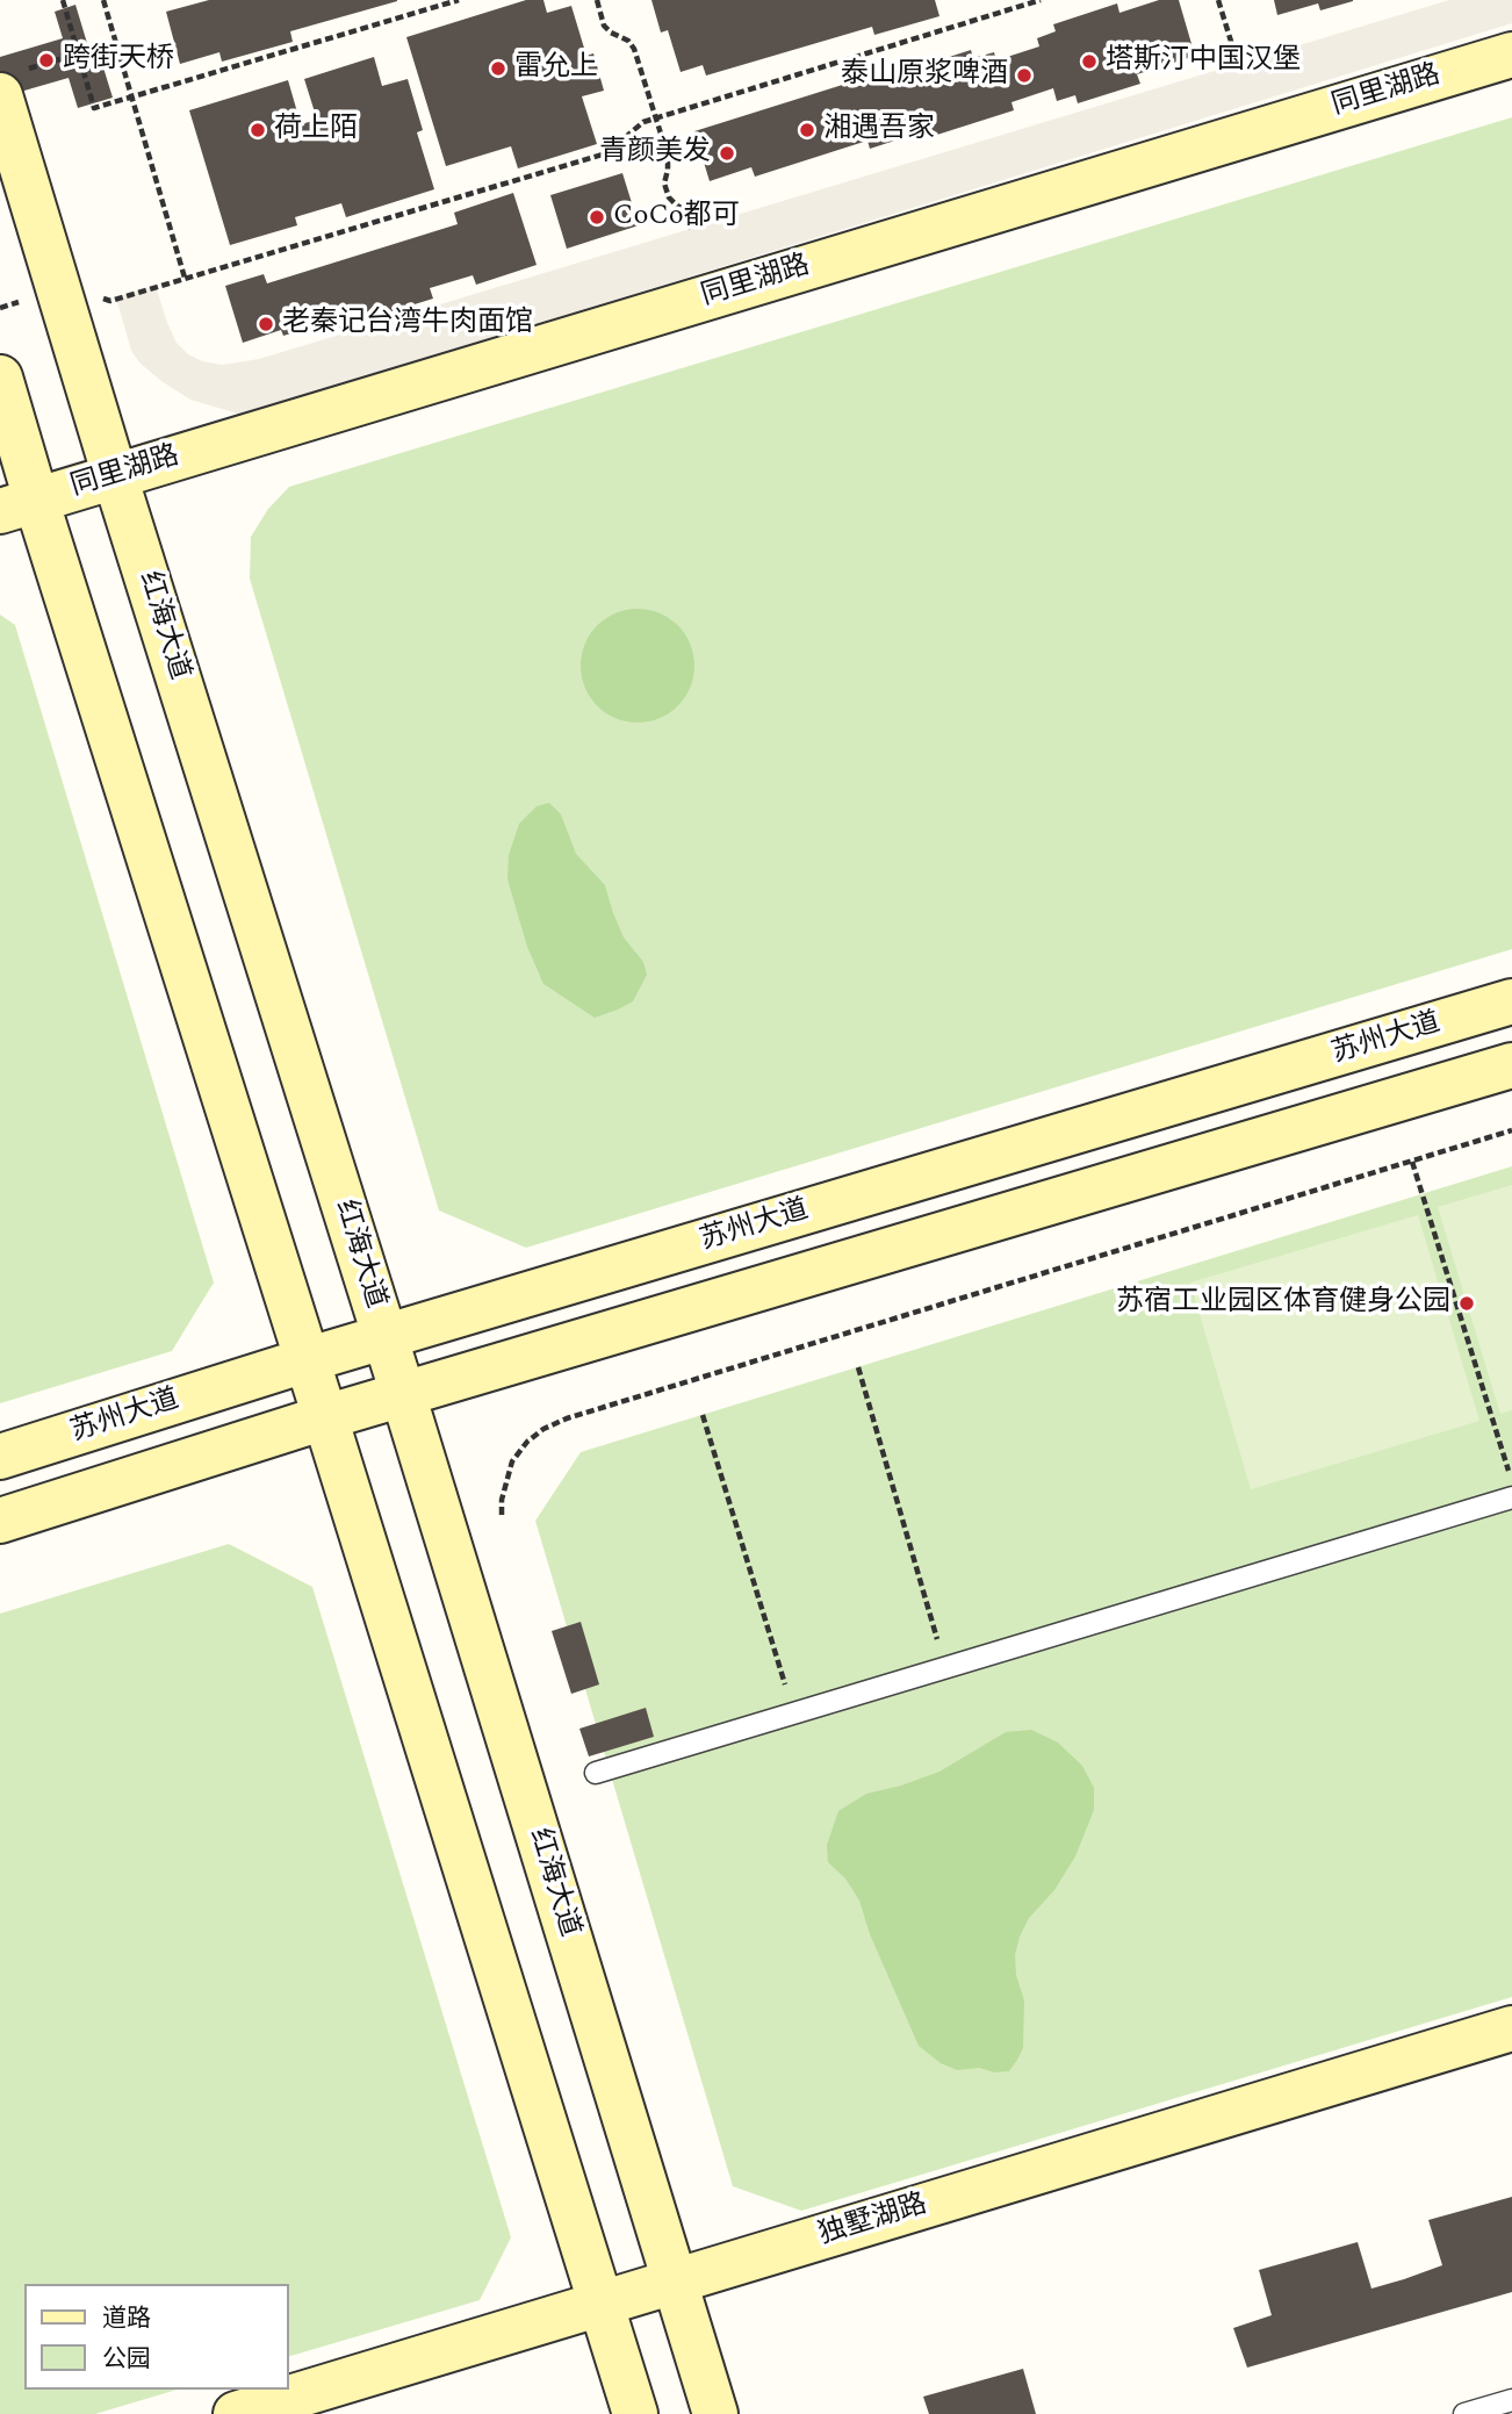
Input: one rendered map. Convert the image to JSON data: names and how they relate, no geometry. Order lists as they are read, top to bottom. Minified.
{"streets":{"street":["同里湖路","红海大道","苏州大道","独墅湖路"]},"crossings":[["同里湖路","红海大道"],["红海大道","苏州大道"],["红海大道","独墅湖路"]],"places":["跨街天桥","塔斯汀中国汉堡","雷允上","泰山原浆啤酒","荷上陌","湘遇吾家","青颜美发","CoCo都可","老秦记台湾牛肉面馆","苏宿工业园区体育健身公园"],"legend":["道路","公园"]}
